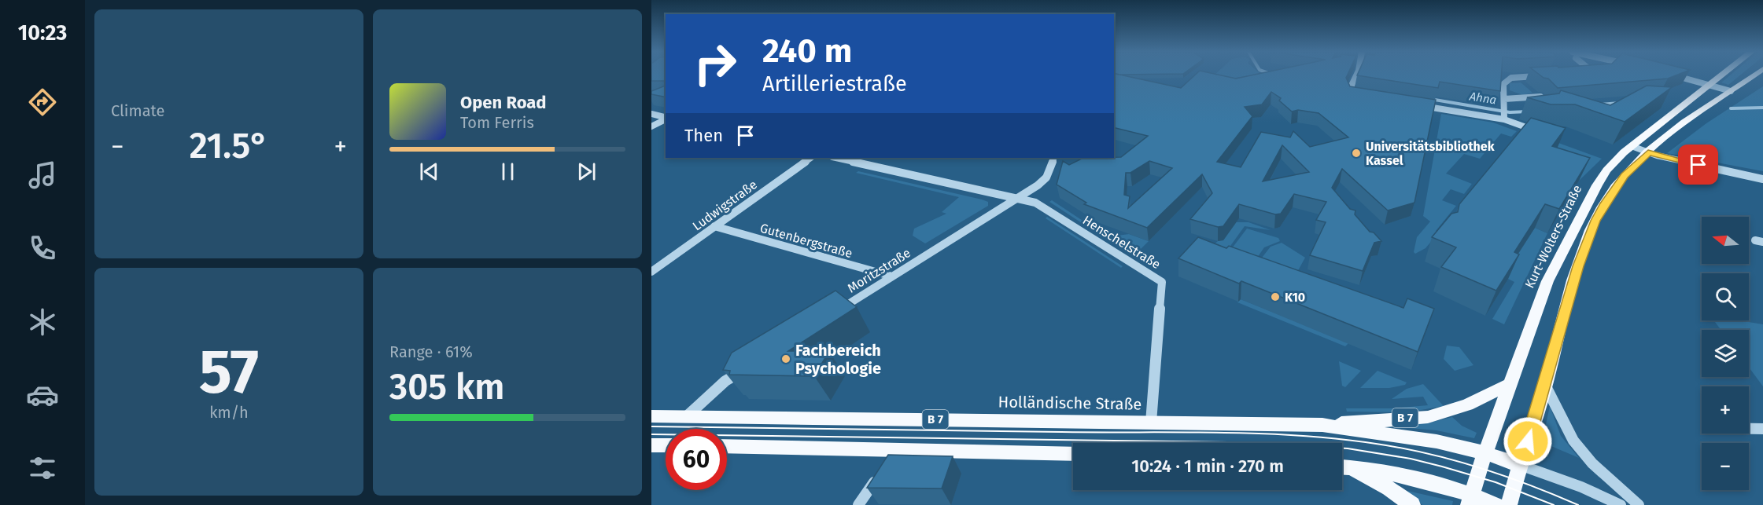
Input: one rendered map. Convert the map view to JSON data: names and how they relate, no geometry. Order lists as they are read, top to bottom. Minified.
{"streets":{"main road":["Kurt-Wolters-Straße","Holländische Straße","B 7"],"street":["Ludwigstraße","Gutenbergstraße","Henschelstraße","Moritzstraße"]},"crossings":[["Ludwigstraße","Gutenbergstraße"],["Kurt-Wolters-Straße","Holländische Straße"],["Kurt-Wolters-Straße","B 7"],["Gutenbergstraße","Moritzstraße"],["Henschelstraße","Moritzstraße"],["Henschelstraße","Holländische Straße"],["Holländische Straße","B 7"]],"water":["Ahna"],"places":["Universitätsbibliothek Kassel","K10","Fachbereich Psychologie"],"north":"left","page":{"tabs":"10:23","tile":["Climate",["57","km/h"],["Range · 61%","305 km"]],"turn":["240 m","Artilleriestraße"],"song":["Open Road","Tom Ferris"],"then":"Then","heat":["−","21.5°","+"],"map_buttons":["+","−"],"limit":"60","trip":"10:24 · 1 min · 270 m"}}
